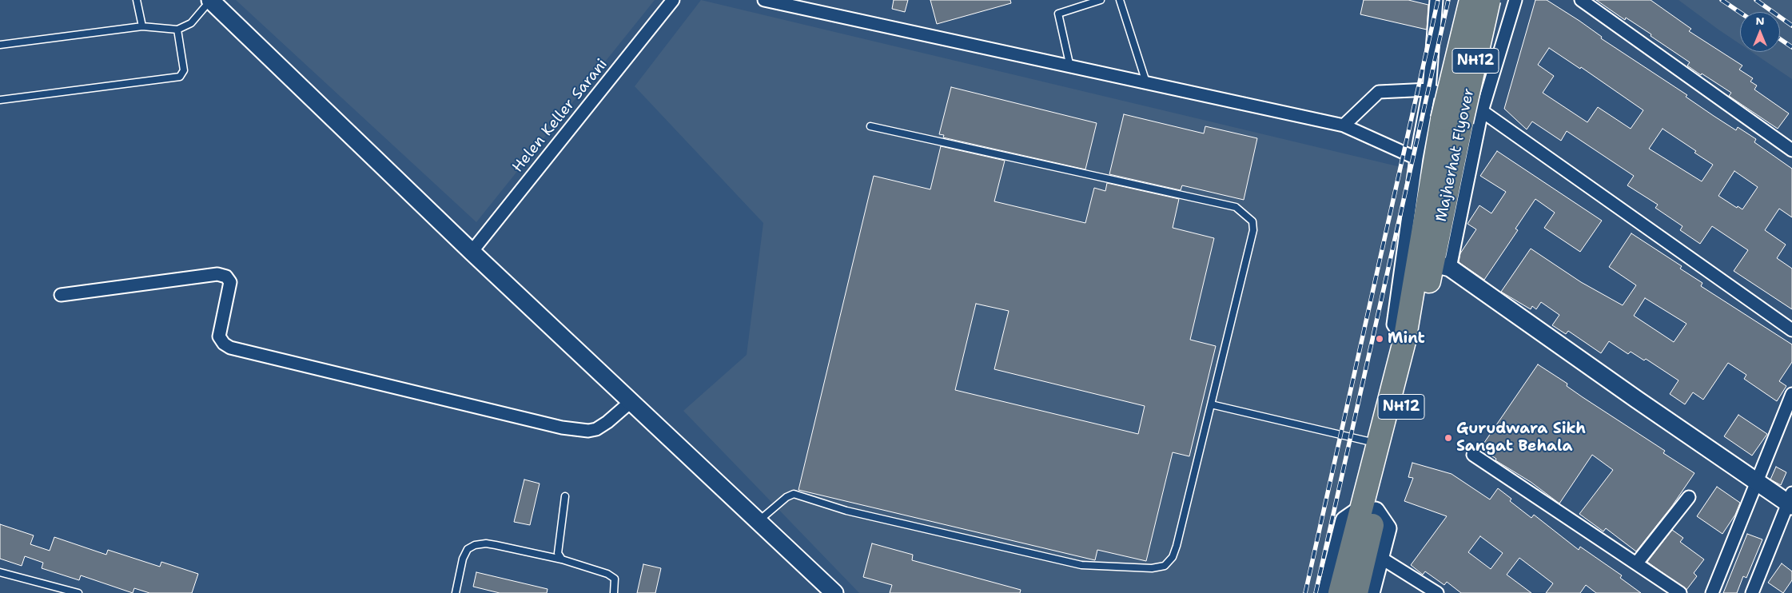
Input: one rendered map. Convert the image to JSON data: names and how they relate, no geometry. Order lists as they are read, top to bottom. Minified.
{"streets":{"highway":["NH12","Majherhat Flyover"],"street":["Helen Keller Sarani"]},"crossings":[["NH12","Majherhat Flyover"]],"places":["Mint","Gurudwara Sikh Sangat Behala"],"north":"top"}
